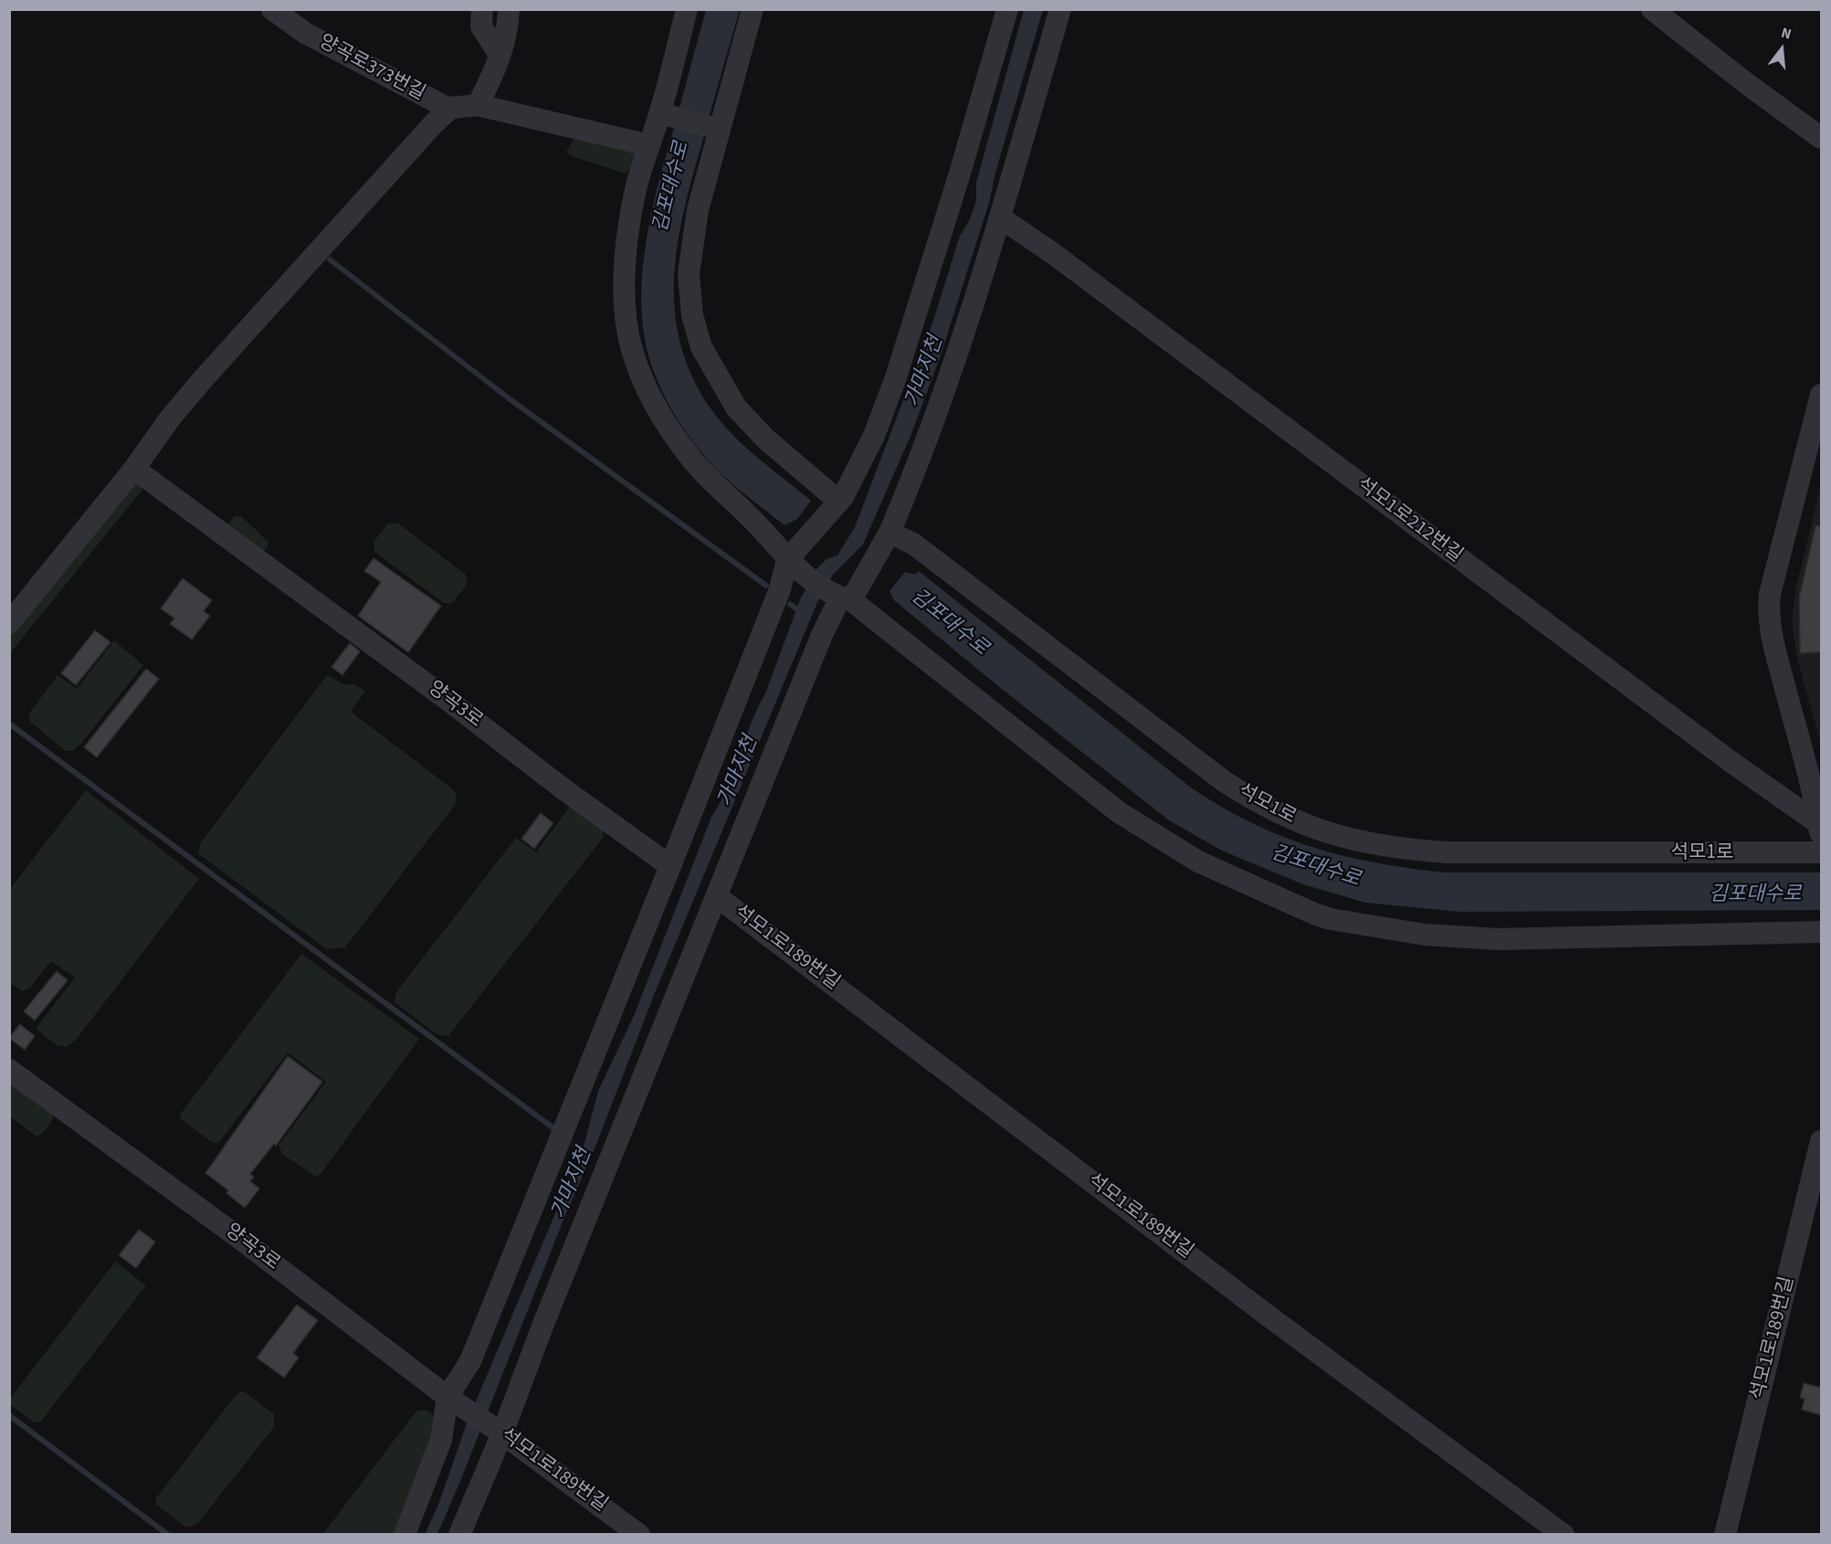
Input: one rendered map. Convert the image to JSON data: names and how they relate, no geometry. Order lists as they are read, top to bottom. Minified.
{"streets":{"lane":["양곡로373번길","석모1로212번길","양곡3로","석모1로","석모1로189번길"]},"crossings":[["양곡3로","석모1로189번길"]],"water":["김포대수로","가마지천"],"north":"top"}
